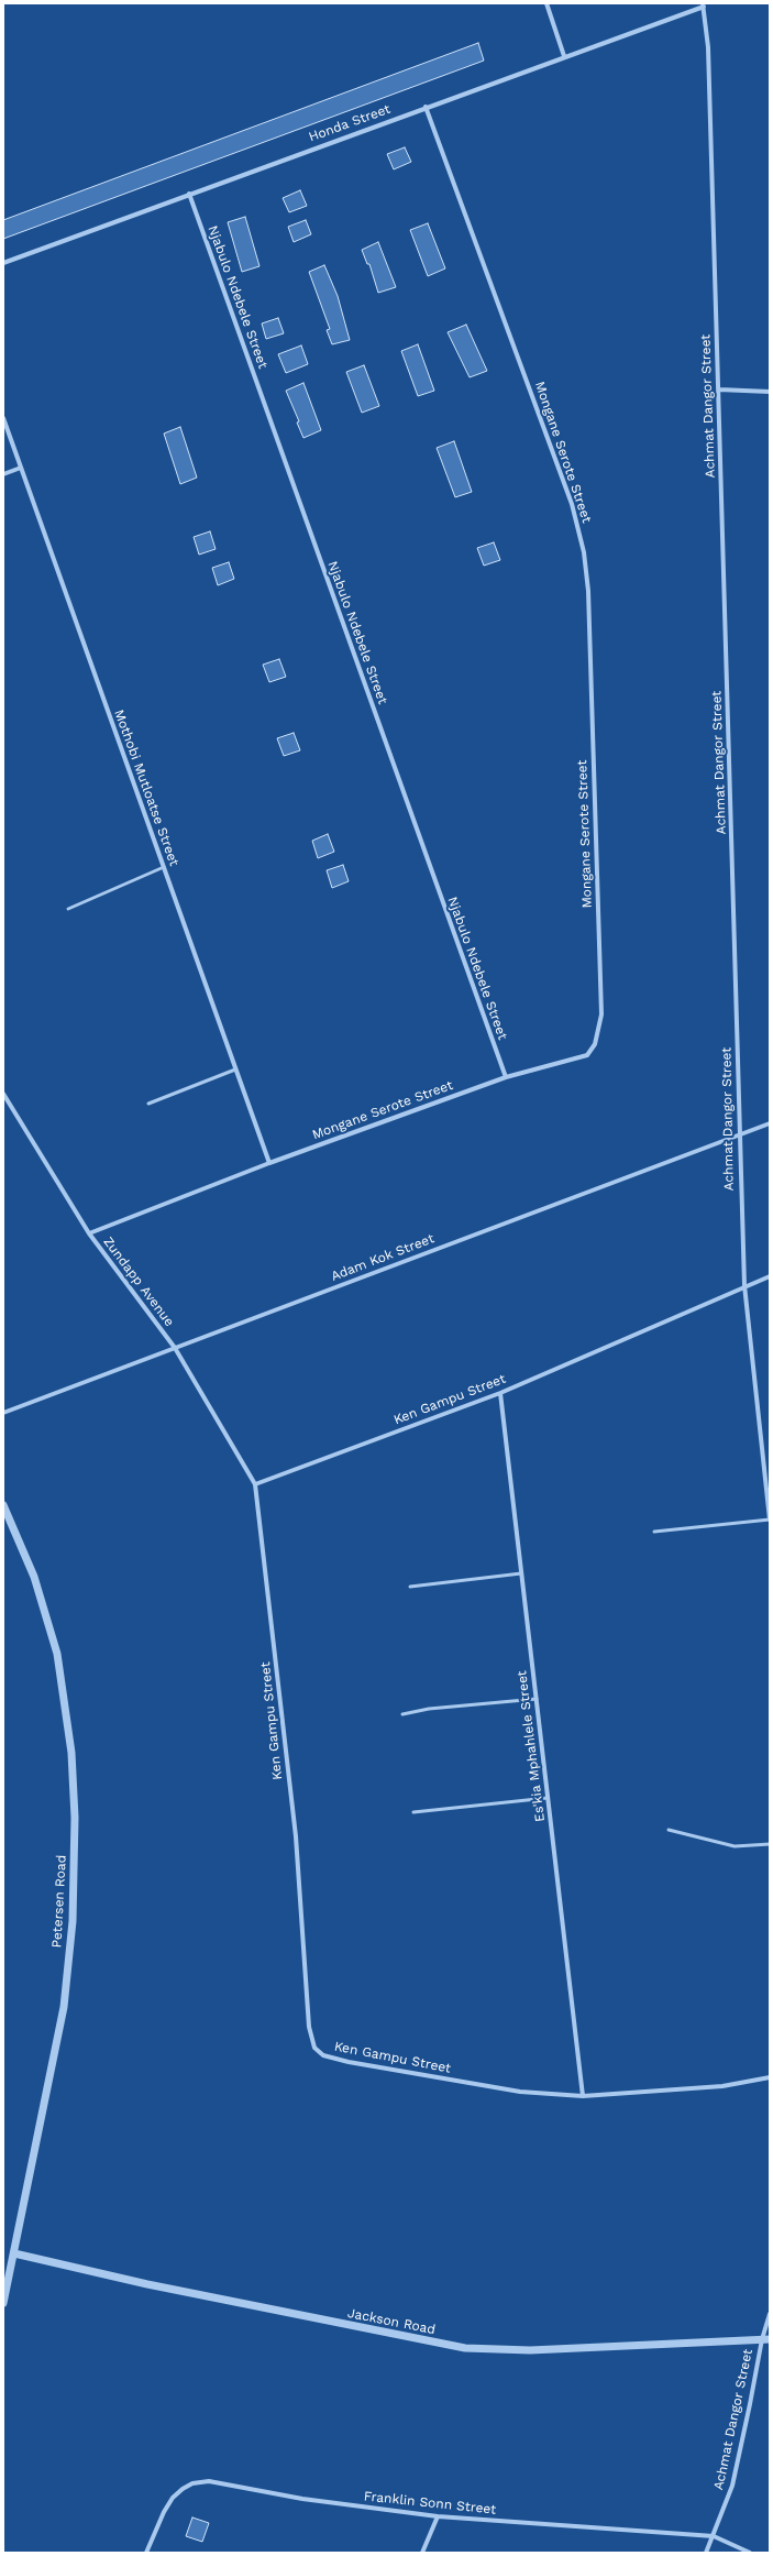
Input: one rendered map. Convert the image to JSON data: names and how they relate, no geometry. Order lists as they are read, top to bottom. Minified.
{"streets":{"street":["Honda Street","Njabulo Ndebele Street","Achmat Dangor Street","Mongane Serote Street","Mothobi Mutloatse Street","Adam Kok Street","Zundapp Avenue","Ken Gampu Street","Es'kia Mphahlele Street","Petersen Road","Jackson Road","Franklin Sonn Street"]},"crossings":[["Honda Street","Njabulo Ndebele Street"],["Honda Street","Achmat Dangor Street"],["Honda Street","Mongane Serote Street"],["Njabulo Ndebele Street","Mongane Serote Street"],["Achmat Dangor Street","Adam Kok Street"],["Achmat Dangor Street","Ken Gampu Street"],["Achmat Dangor Street","Jackson Road"],["Achmat Dangor Street","Franklin Sonn Street"],["Mongane Serote Street","Mothobi Mutloatse Street"],["Mongane Serote Street","Zundapp Avenue"],["Adam Kok Street","Zundapp Avenue"],["Zundapp Avenue","Ken Gampu Street"],["Ken Gampu Street","Es'kia Mphahlele Street"],["Petersen Road","Jackson Road"]]}
